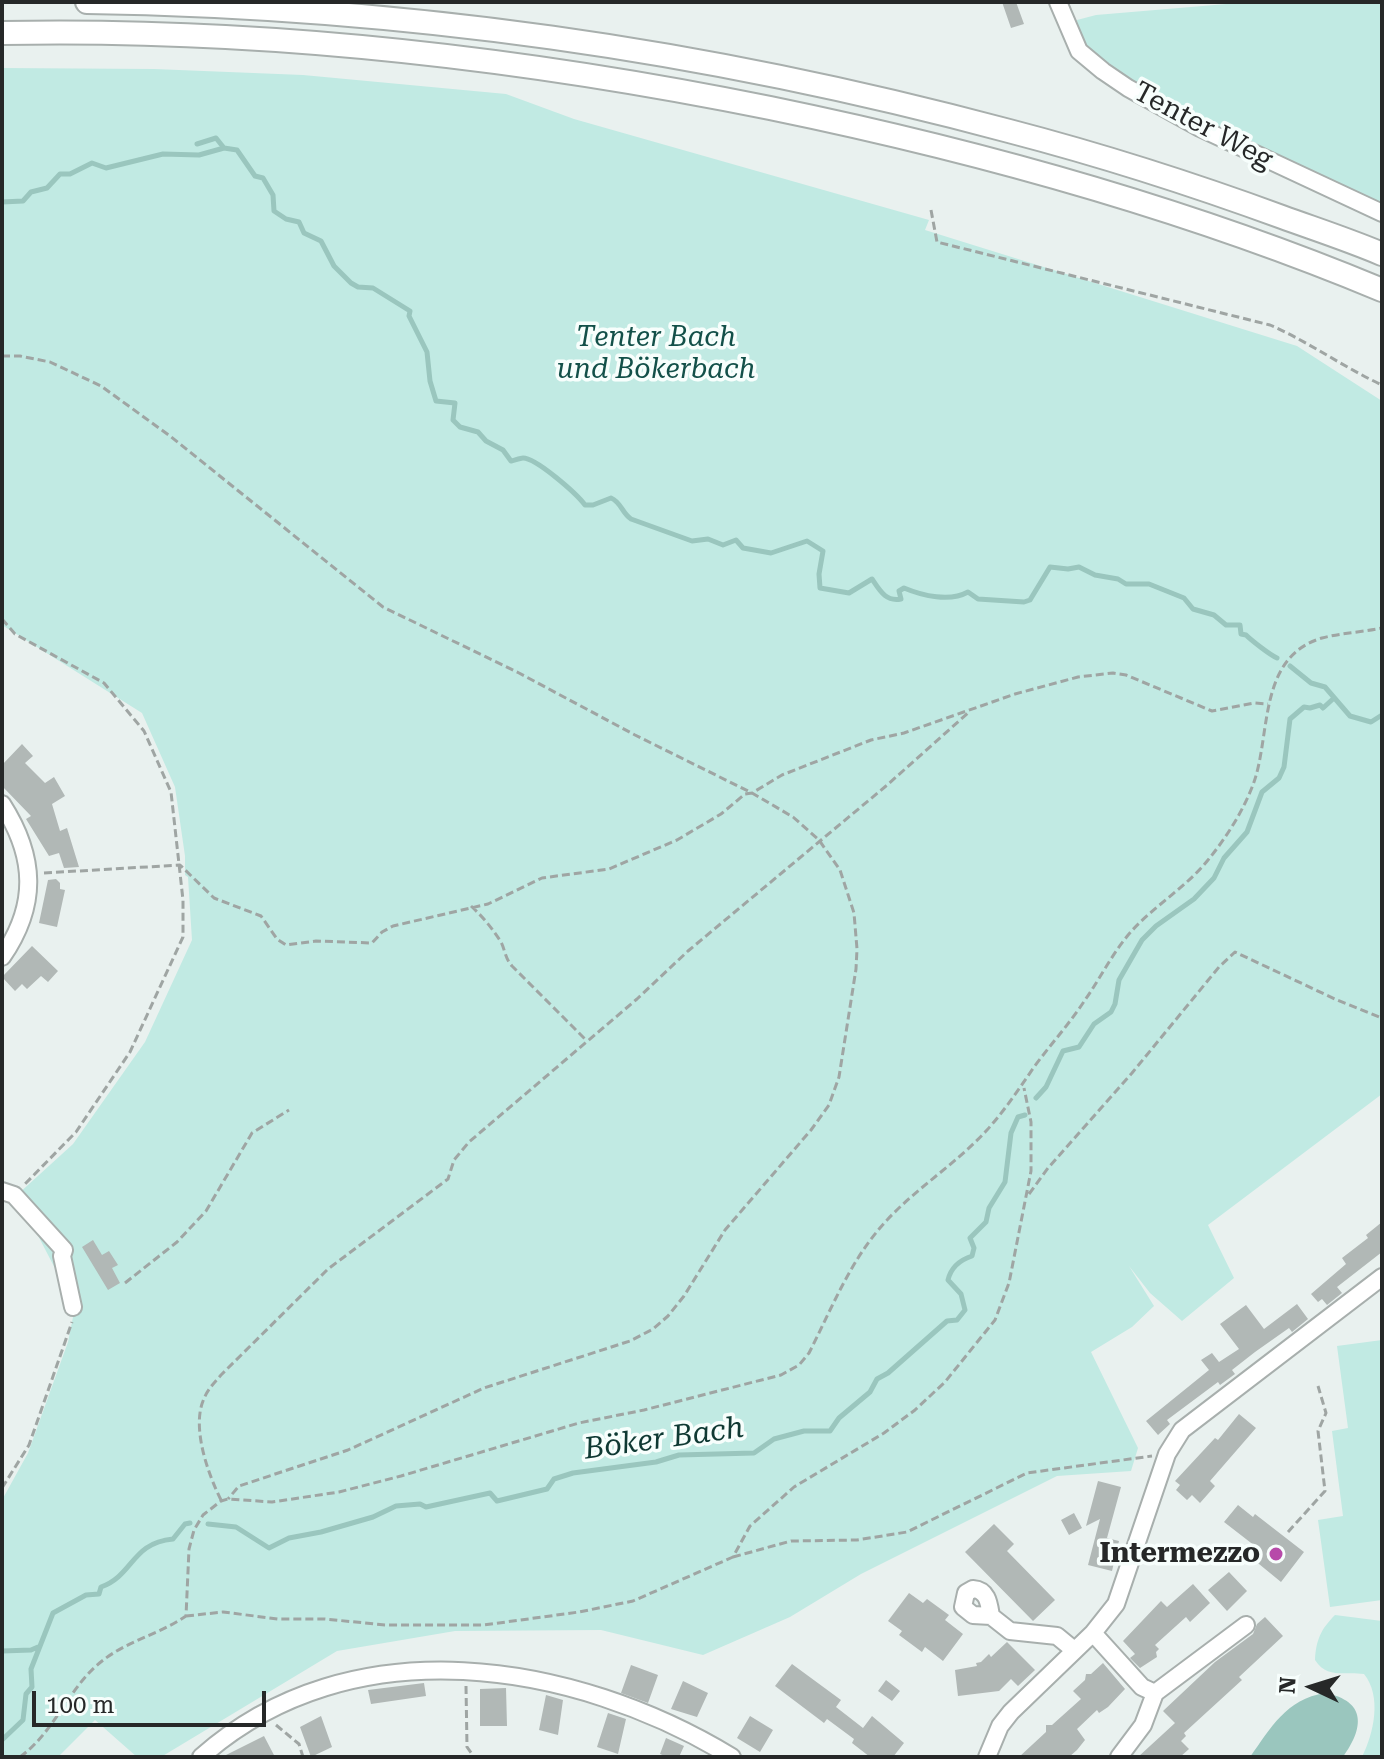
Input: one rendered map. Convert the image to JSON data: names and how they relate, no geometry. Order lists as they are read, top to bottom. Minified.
{"streets":{"street":["Tenter Weg"]},"water":["Böker Bach"],"parks":["Tenter Bach und Bökerbach"],"places":["Intermezzo"],"scale_bar":"100 m","north":"left"}
